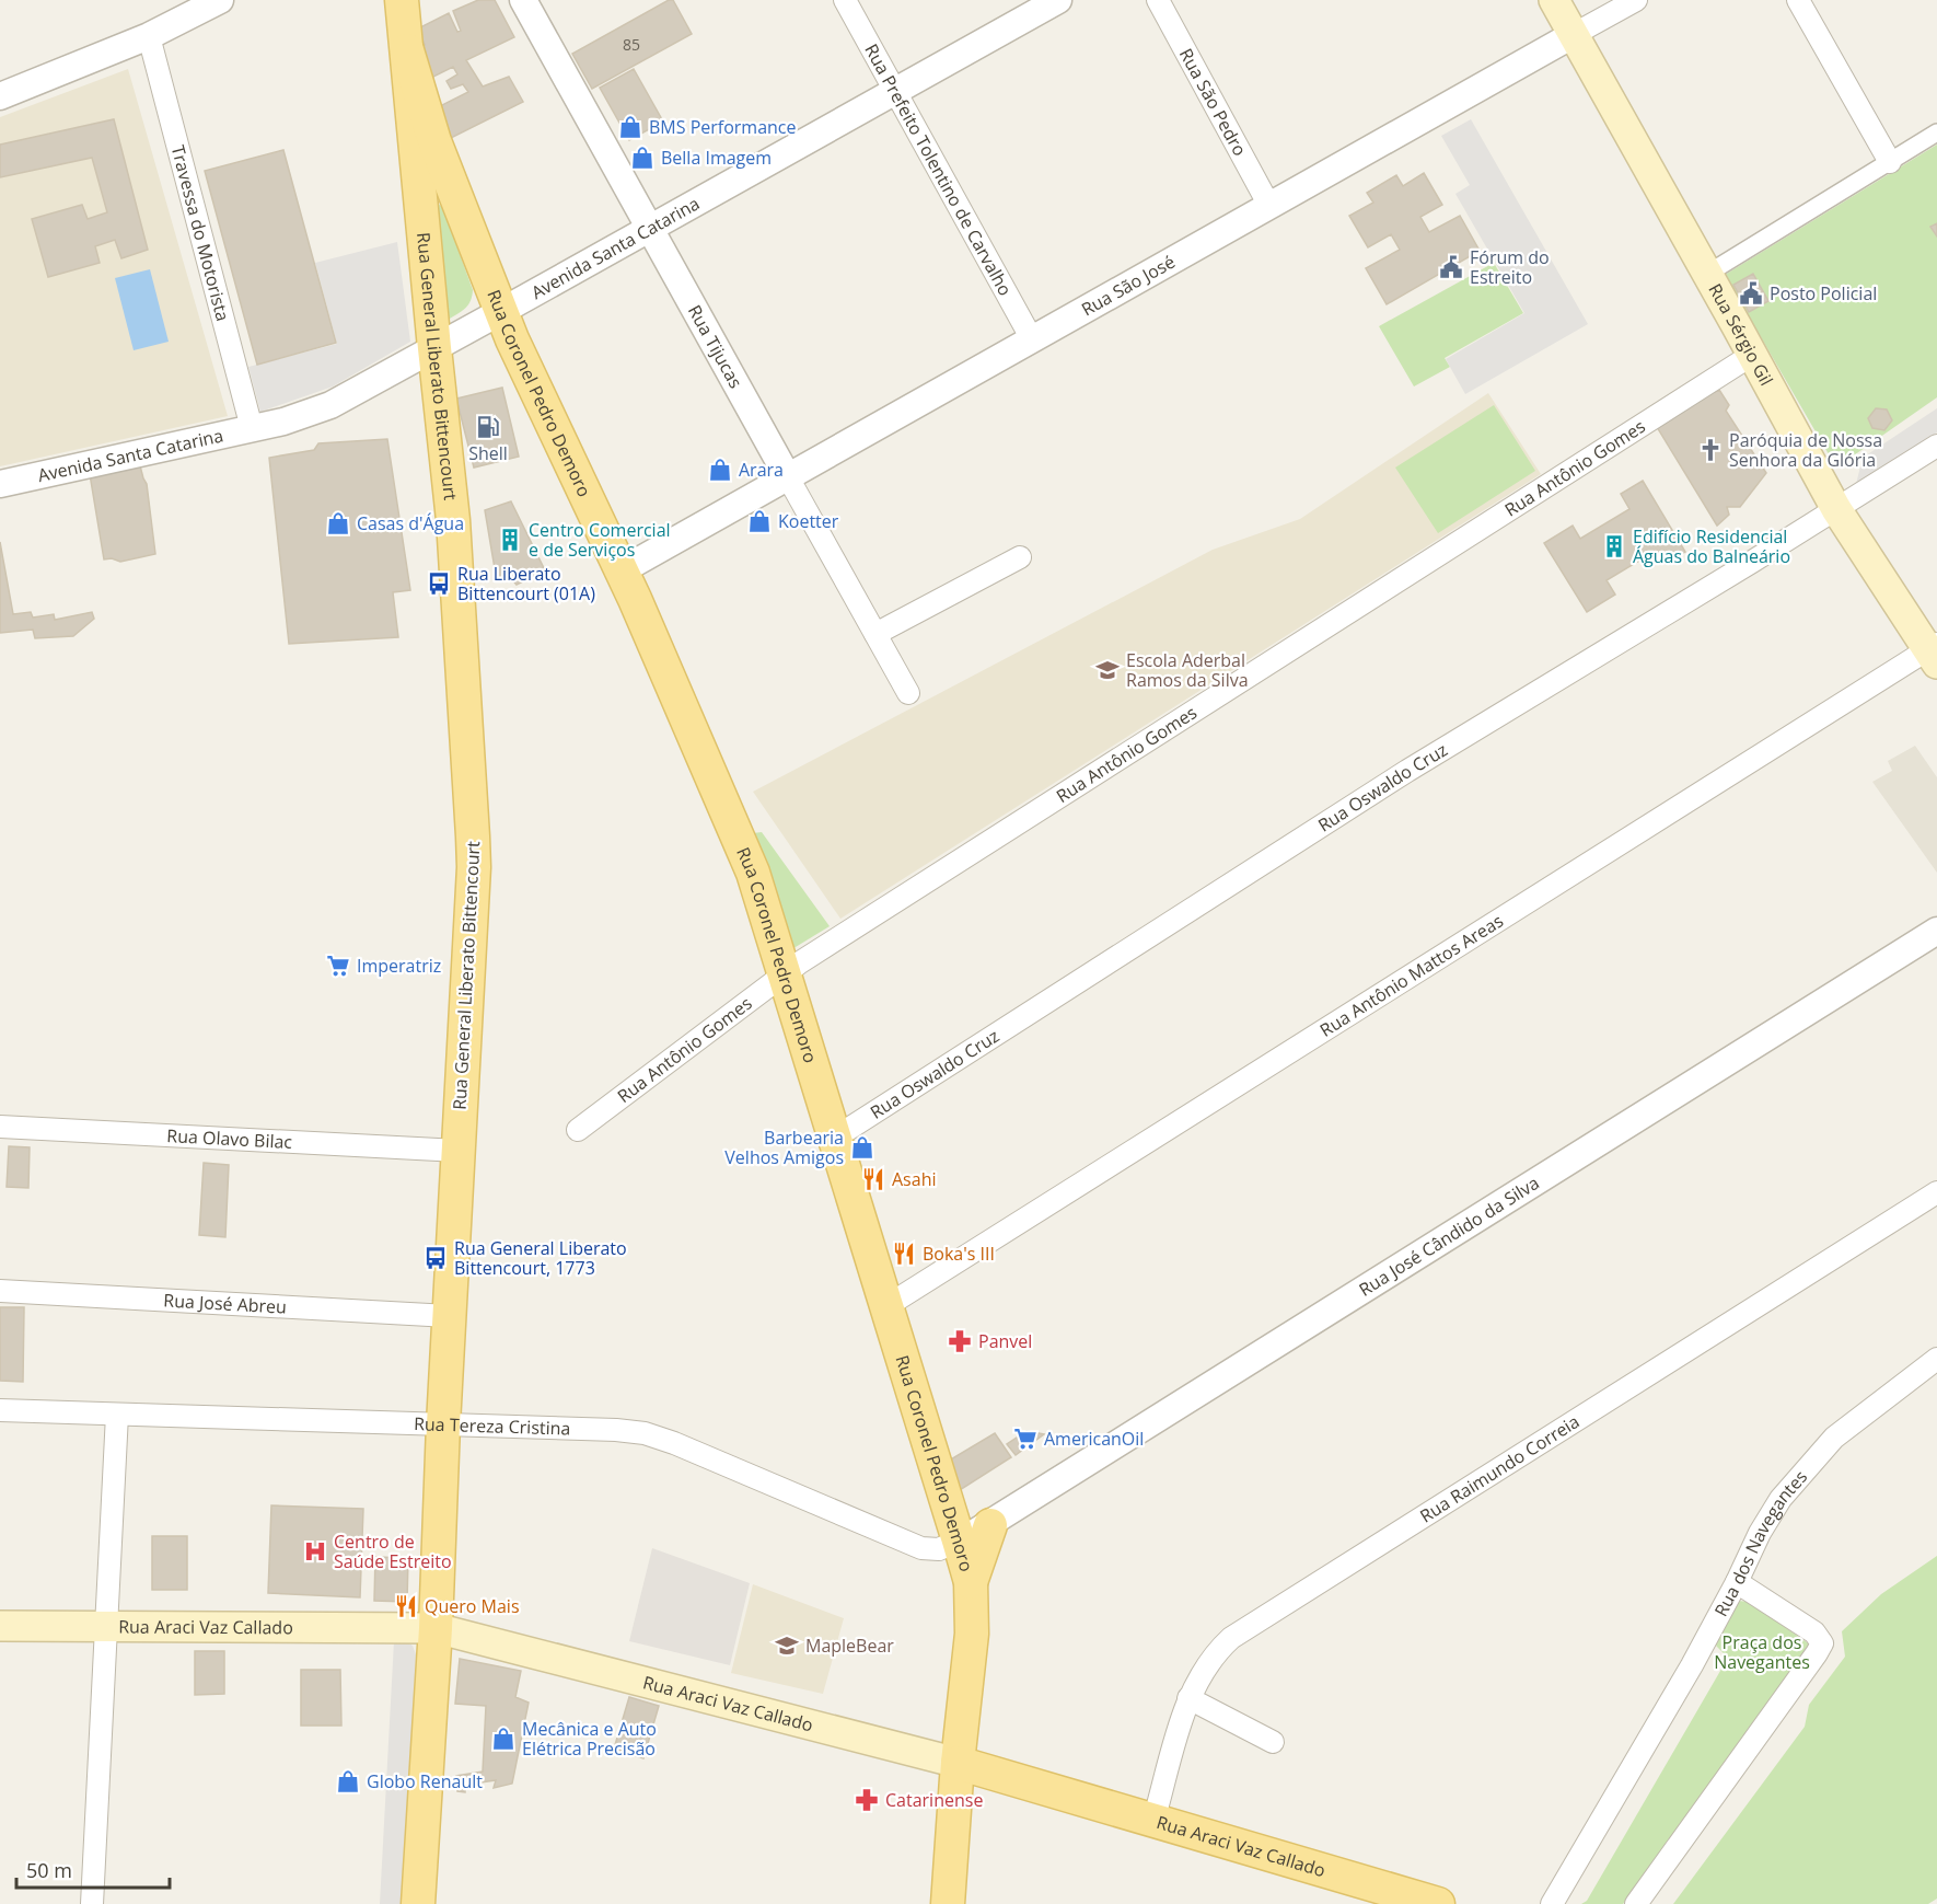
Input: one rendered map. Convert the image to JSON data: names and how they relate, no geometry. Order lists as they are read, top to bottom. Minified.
{"streets":{"main road":["Rua Sérgio Gil","Rua General Liberato Bittencourt","Rua Coronel Pedro Demoro","Rua Araci Vaz Callado"],"street":["Rua São Pedro","Rua Prefeito Tolentino de Carvalho","Travessa do Motorista","Avenida Santa Catarina","Rua São José","Rua Tijucas","Rua Antônio Gomes","Rua Oswaldo Cruz","Rua Antônio Mattos Areas","Rua Olavo Bilac","Rua José Cândido da Silva","Rua José Abreu","Rua Tereza Cristina","Rua Raimundo Correia","Rua dos Navegantes"]},"crossings":[["Rua São Pedro","Rua São José"],["Rua Prefeito Tolentino de Carvalho","Avenida Santa Catarina"],["Rua Prefeito Tolentino de Carvalho","Rua São José"],["Travessa do Motorista","Avenida Santa Catarina"],["Avenida Santa Catarina","Rua Tijucas"],["Avenida Santa Catarina","Rua General Liberato Bittencourt"],["Avenida Santa Catarina","Rua Coronel Pedro Demoro"],["Rua São José","Rua Sérgio Gil"],["Rua São José","Rua Tijucas"],["Rua São José","Rua Coronel Pedro Demoro"],["Rua Sérgio Gil","Rua Antônio Gomes"],["Rua Sérgio Gil","Rua Oswaldo Cruz"],["Rua Sérgio Gil","Rua Antônio Mattos Areas"],["Rua General Liberato Bittencourt","Rua Coronel Pedro Demoro"],["Rua General Liberato Bittencourt","Rua Olavo Bilac"],["Rua General Liberato Bittencourt","Rua José Abreu"],["Rua General Liberato Bittencourt","Rua Tereza Cristina"],["Rua General Liberato Bittencourt","Rua Araci Vaz Callado"],["Rua Coronel Pedro Demoro","Rua Antônio Gomes"],["Rua Coronel Pedro Demoro","Rua Oswaldo Cruz"],["Rua Coronel Pedro Demoro","Rua Antônio Mattos Areas"],["Rua Coronel Pedro Demoro","Rua José Cândido da Silva"],["Rua Coronel Pedro Demoro","Rua Tereza Cristina"],["Rua Coronel Pedro Demoro","Rua Araci Vaz Callado"],["Rua José Cândido da Silva","Rua Tereza Cristina"],["Rua Raimundo Correia","Rua Araci Vaz Callado"]],"parks":["Praça dos Navegantes"],"places":{"shop":["BMS Performance","Bella Imagem","Arara","Koetter","Casas d'Água","Barbearia Velhos Amigos","Mecânica e Auto Elétrica Precisão","Globo Renault"],"public building":["Fórum do Estreito","Posto Policial"],"fuel station":["Shell"],"church":["Paróquia de Nossa Senhora da Glória"],"building":["Centro Comercial e de Serviços","Edifício Residencial Águas do Balneário"],"bus stop":["Rua Liberato Bittencourt (01A)","Rua General Liberato Bittencourt, 1773"],"school or university":["Escola Aderbal Ramos da Silva","MapleBear"],"supermarket":["Imperatriz","AmericanOil"],"restaurant":["Asahi","Boka's III","Quero Mais"],"pharmacy":["Panvel","Catarinense"],"hospital":["Centro de Saúde Estreito"]},"house_numbers":["85"],"scale_bar":"50 m"}
